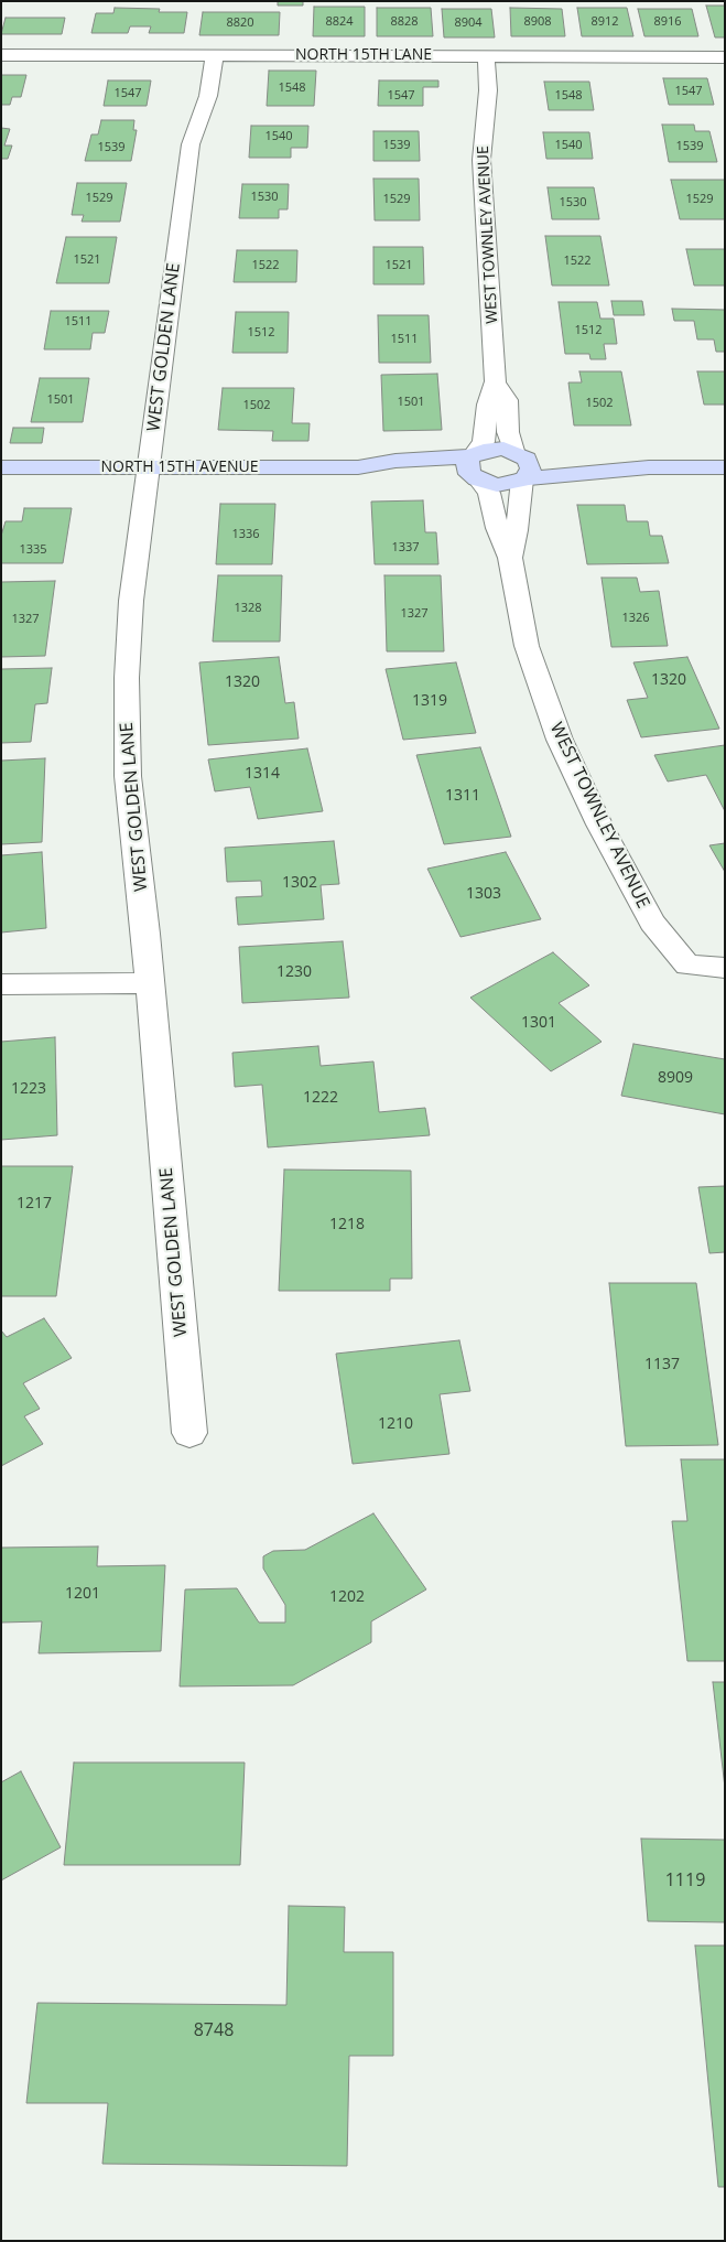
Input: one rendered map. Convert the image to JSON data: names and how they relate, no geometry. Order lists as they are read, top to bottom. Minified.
{"streets":{"street":["NORTH 15TH LANE","WEST TOWNLEY AVENUE","WEST GOLDEN LANE","NORTH 15TH AVENUE"]},"crossings":[["NORTH 15TH LANE","WEST TOWNLEY AVENUE"],["NORTH 15TH LANE","WEST GOLDEN LANE"],["WEST TOWNLEY AVENUE","NORTH 15TH AVENUE"],["WEST GOLDEN LANE","NORTH 15TH AVENUE"]],"house_numbers":["8824","8828","8908","8912","8916","8820","8904","1548","1547","1547","1547","1548","1540","1539","1540","1539","1539","1530","1529","1529","1529","1530","1521","1522","1522","1521","1511","1512","1512","1511","1501","1501","1502","1502","1336","1337","1335","1328","1327","1326","1327","1320","1320","1319","1314","1311","1302","1303","1230","1301","8909","1223","1222","1217","1218","1137","1210","1201","1202","1119","8748"]}
